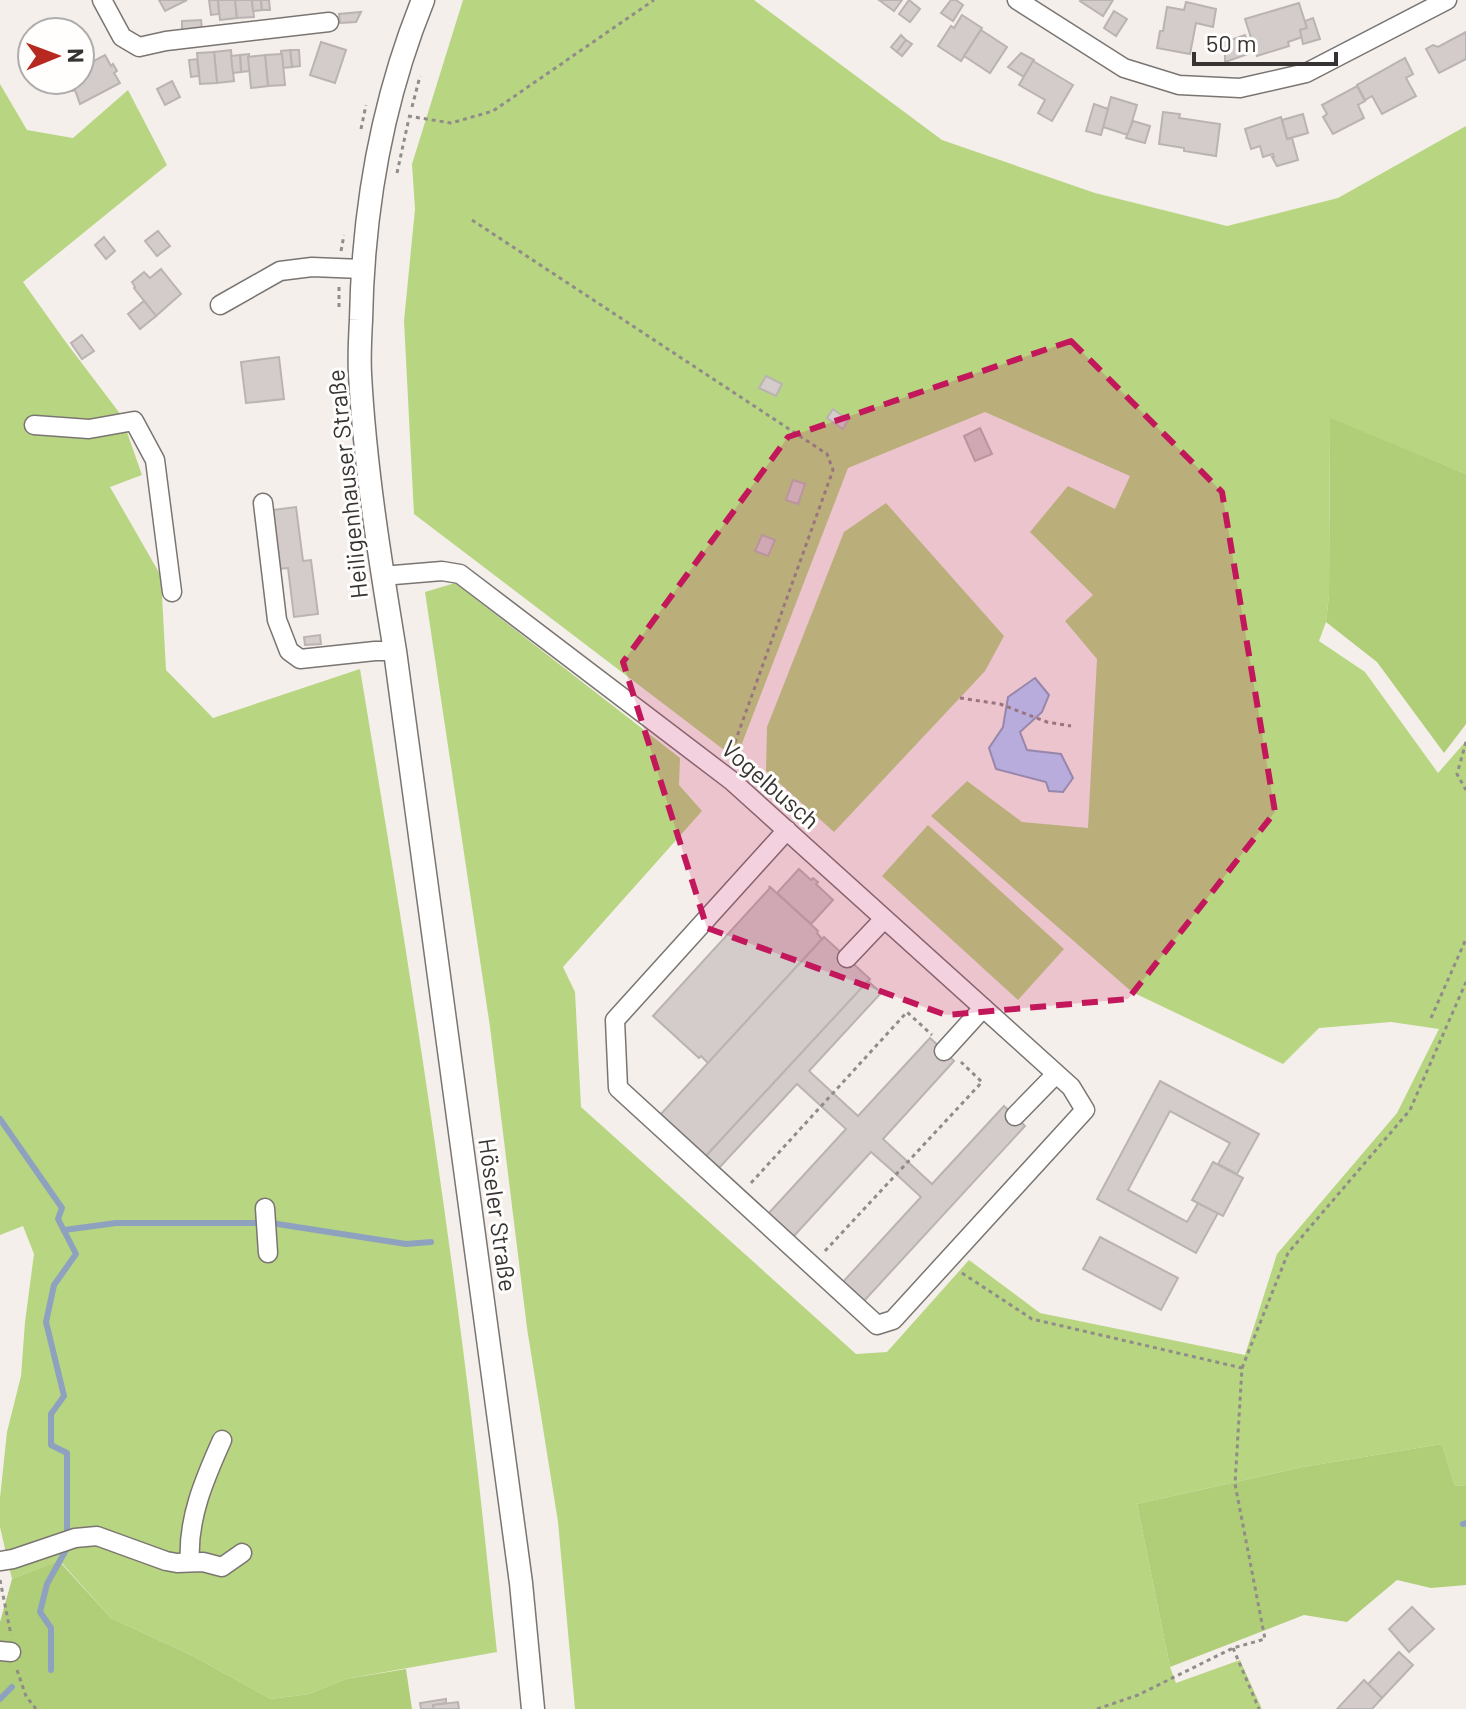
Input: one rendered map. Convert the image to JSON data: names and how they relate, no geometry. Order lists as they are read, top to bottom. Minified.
{"streets":{"main road":["Heiligenhauser Straße","Höseler Straße"],"street":["Vogelbusch"]},"crossings":[["Heiligenhauser Straße","Vogelbusch"],["Heiligenhauser Straße","Höseler Straße"]],"scale_bar":"50 m","north":"right"}
